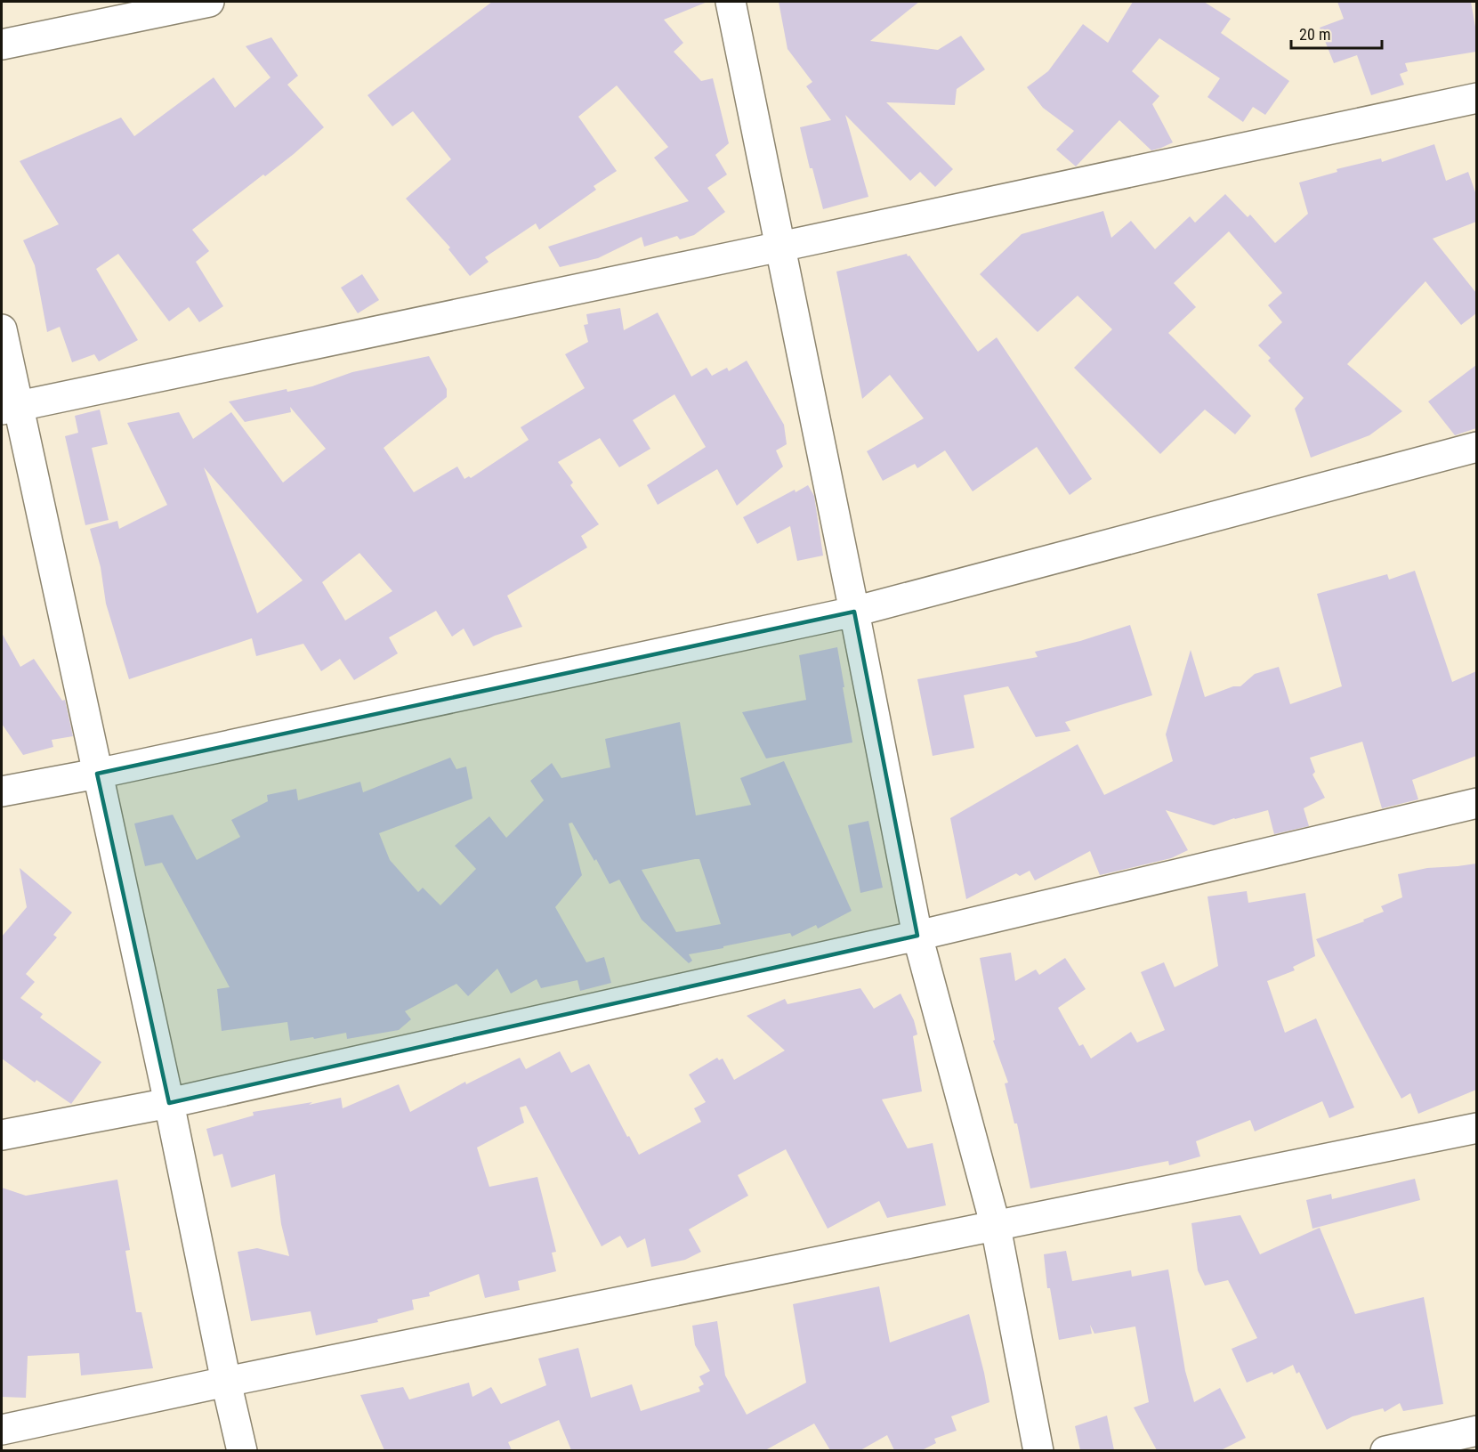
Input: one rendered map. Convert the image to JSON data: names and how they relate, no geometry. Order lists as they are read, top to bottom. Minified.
{"scale_bar":"20 m"}
